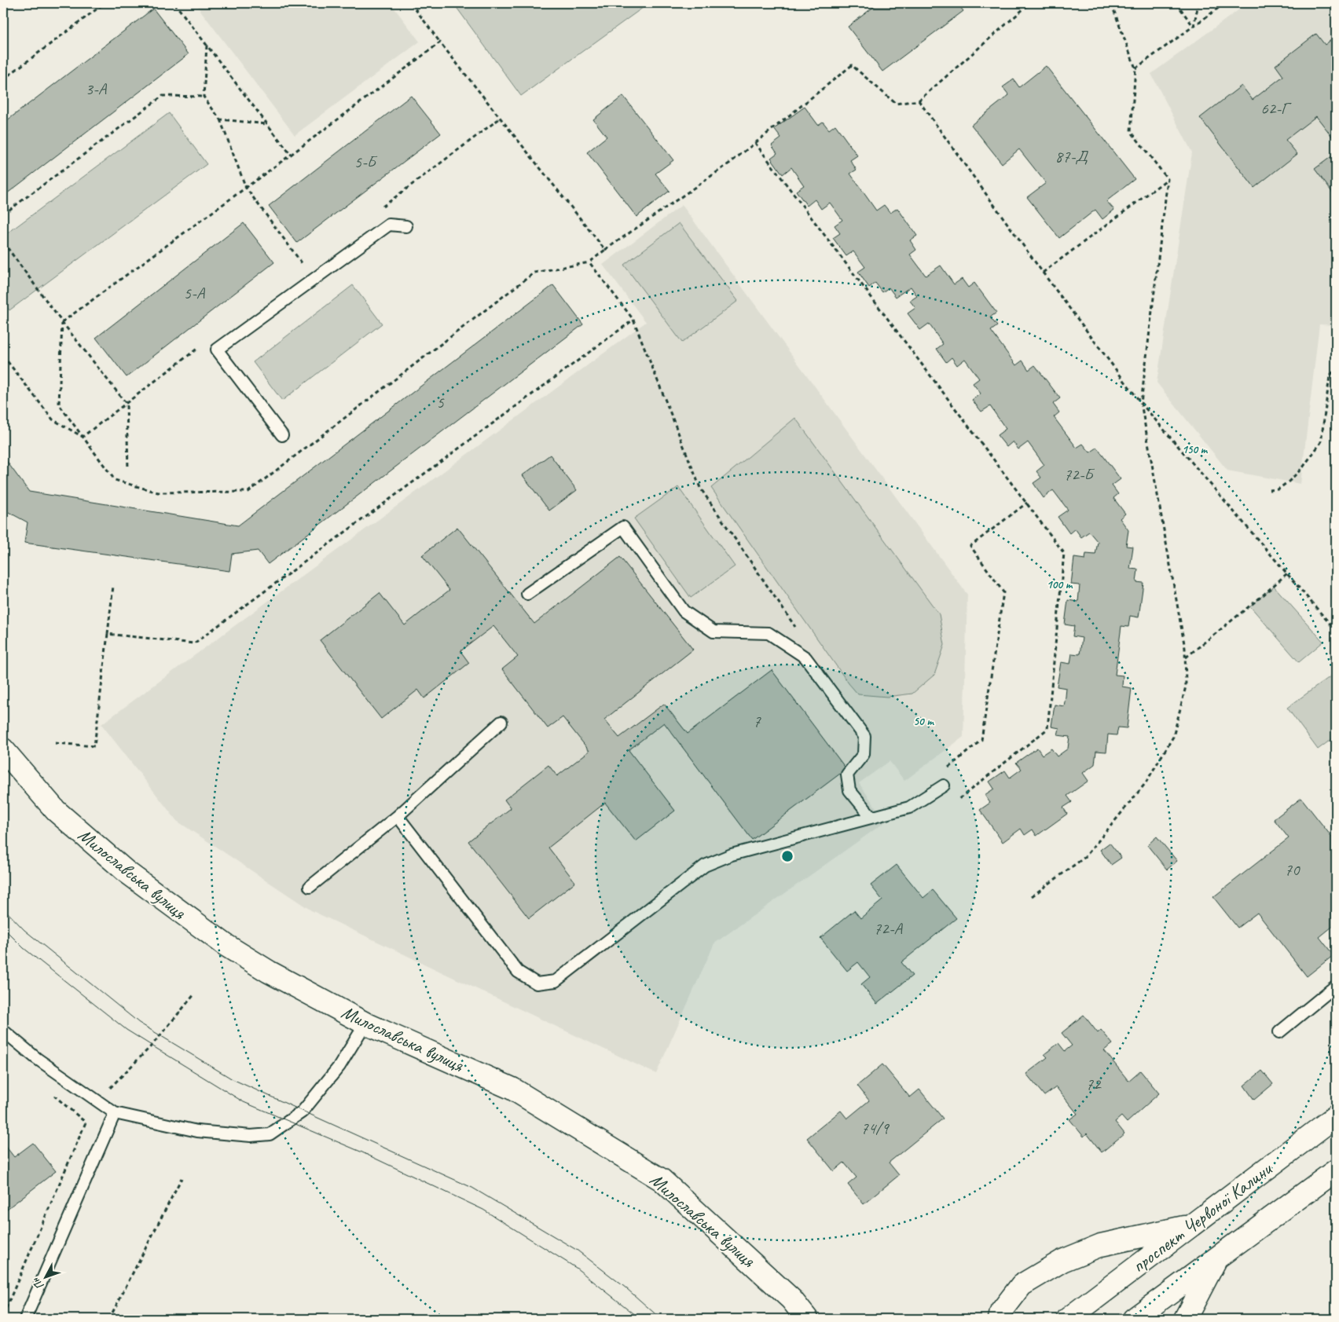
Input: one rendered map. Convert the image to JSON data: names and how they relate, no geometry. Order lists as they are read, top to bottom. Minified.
{"streets":{"street":["Милославська вулиця","проспект Червоної Калини"]},"house_numbers":["3-А","62-Г","87-Д","5-Б","5-А","5","72-Б","7","70","72-А","72","74/9"],"north":"bottom left","rings":["150 m","100 m","50 m"]}
